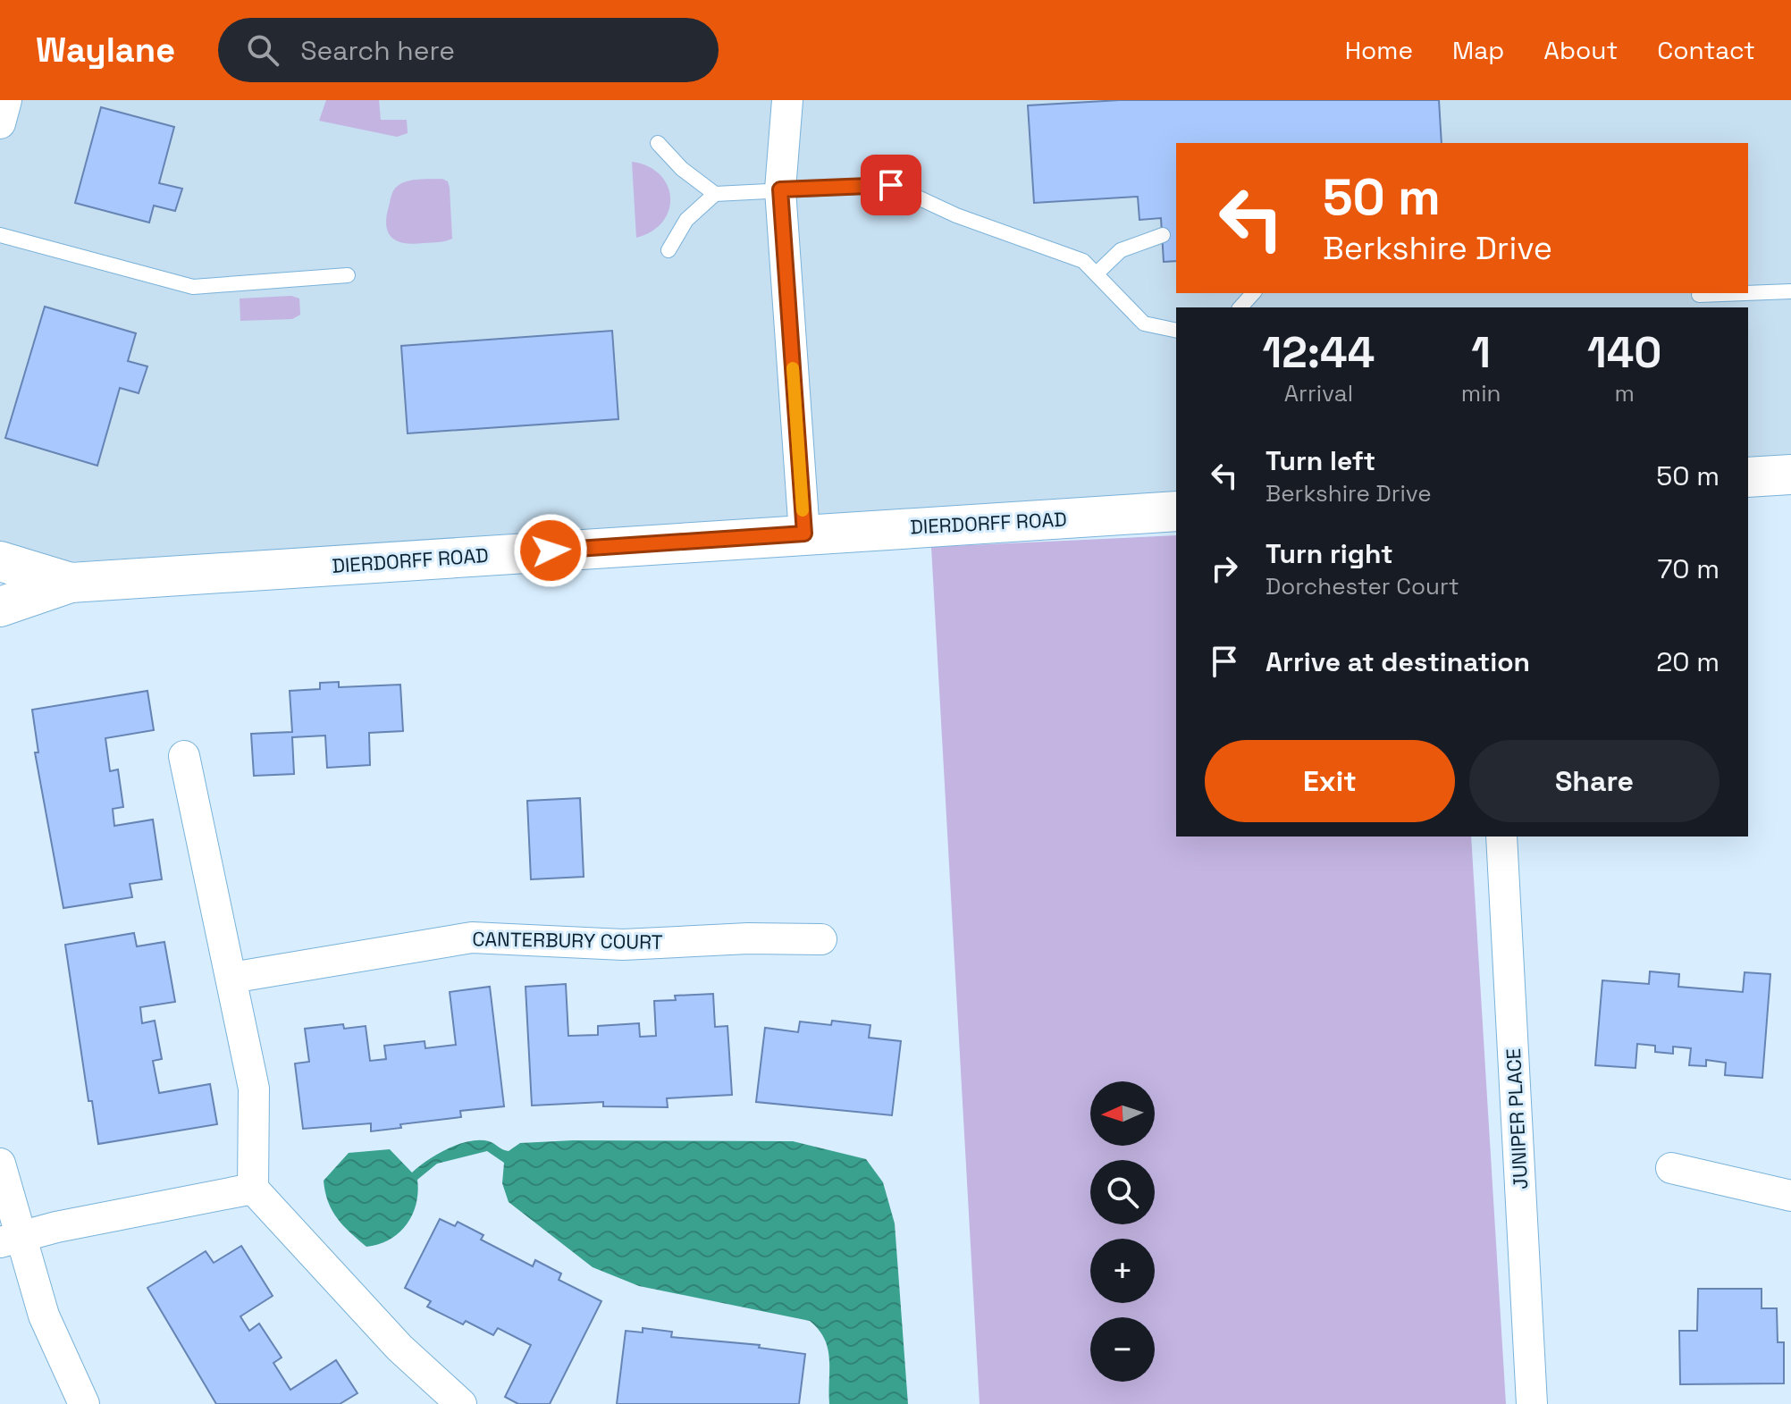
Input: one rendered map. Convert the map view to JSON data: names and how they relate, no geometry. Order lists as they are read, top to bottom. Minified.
{"streets":{"street":["DIERDORFF ROAD","CANTERBURY COURT","JUNIPER PLACE"]},"north":"left","page":{"header":"Waylane","search":"Search here","nav":["Home","Map","About","Contact"],"turn":["50 m","Berkshire Drive"],"eta":["12:44","Arrival","1","min","140","m"],"list":[{"name":"Turn left","note":"Berkshire Drive","value":"50 m"},{"name":"Turn right","note":"Dorchester Court","value":"70 m"},{"name":"Arrive at destination","value":"20 m"}],"buttons":["Exit","Share"],"map_buttons":["+","−"]}}
